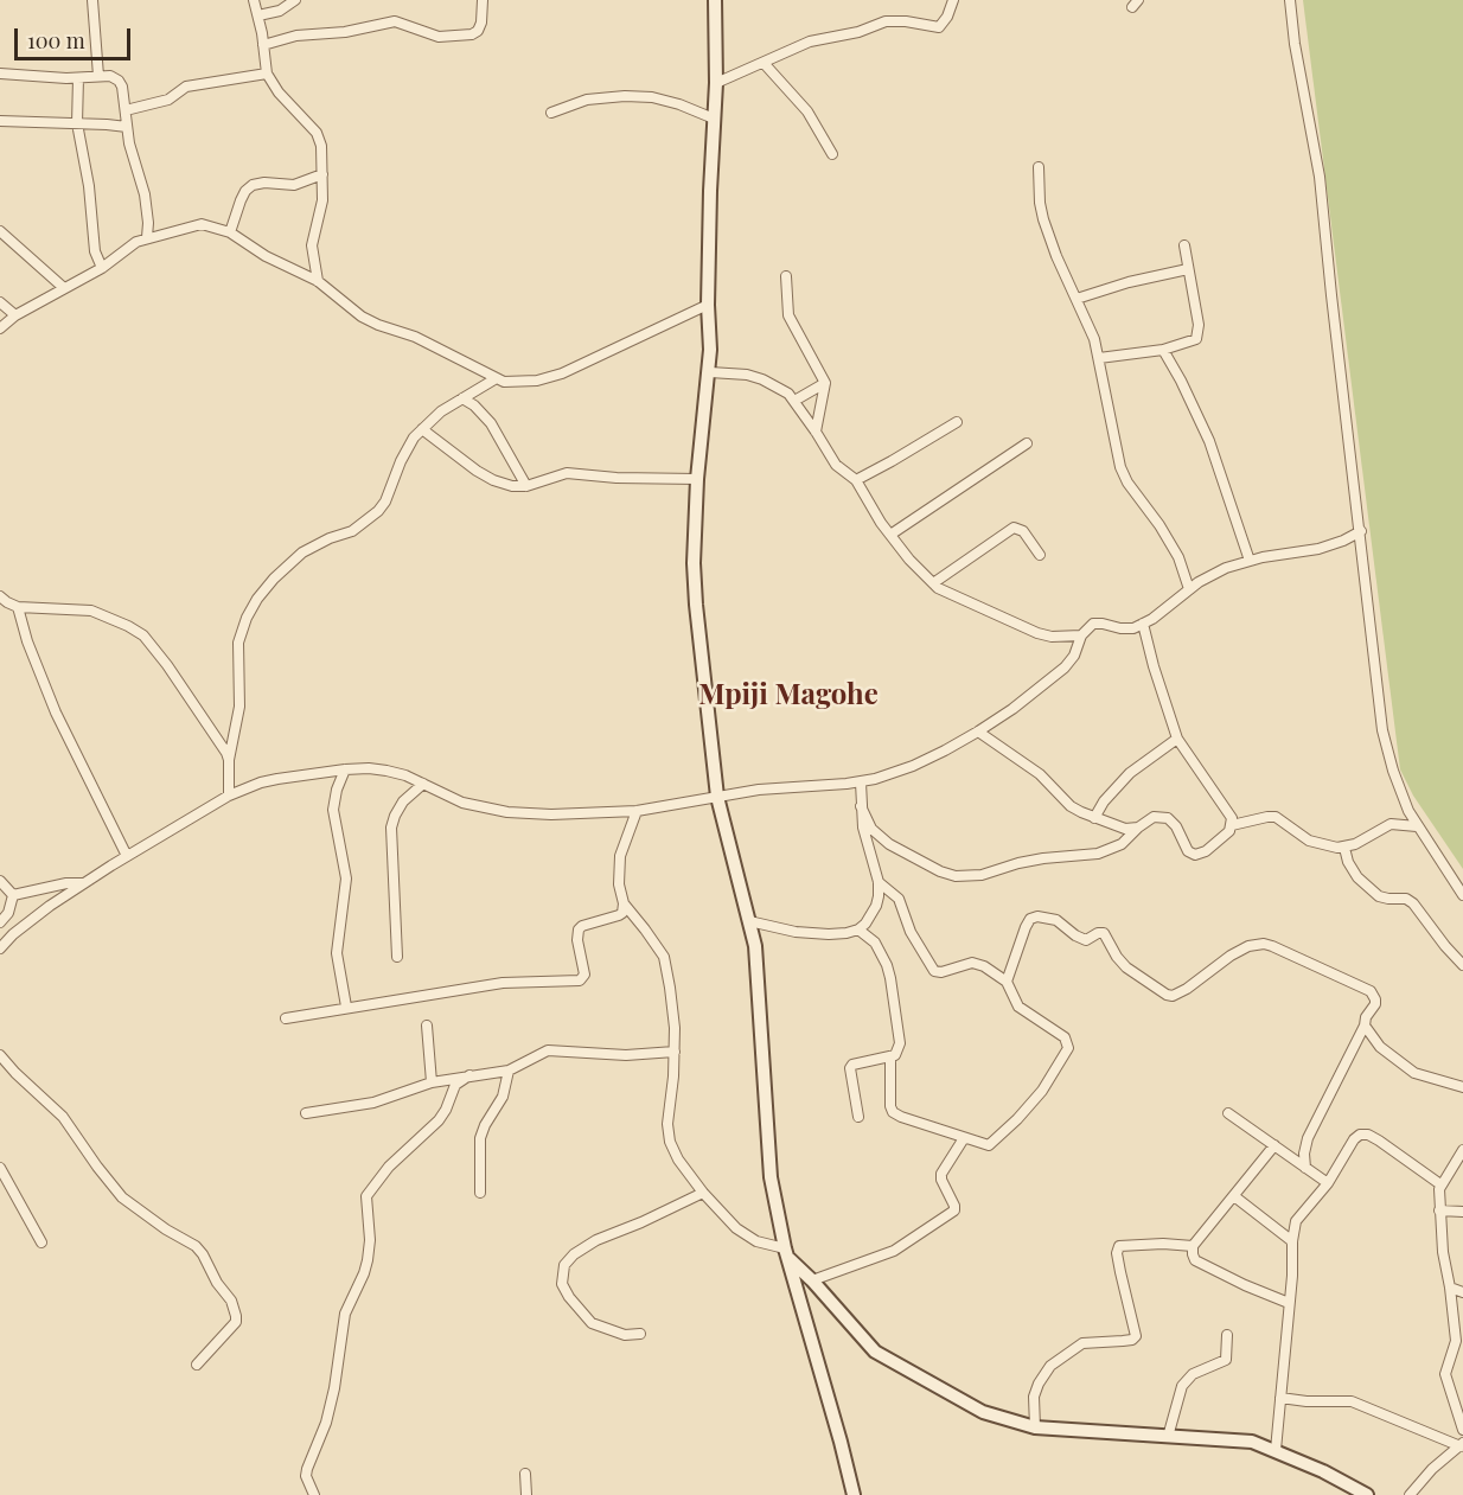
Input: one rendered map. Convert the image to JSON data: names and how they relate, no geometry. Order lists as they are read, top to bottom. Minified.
{"districts":["Mpiji Magohe"],"scale_bar":"100 m"}
